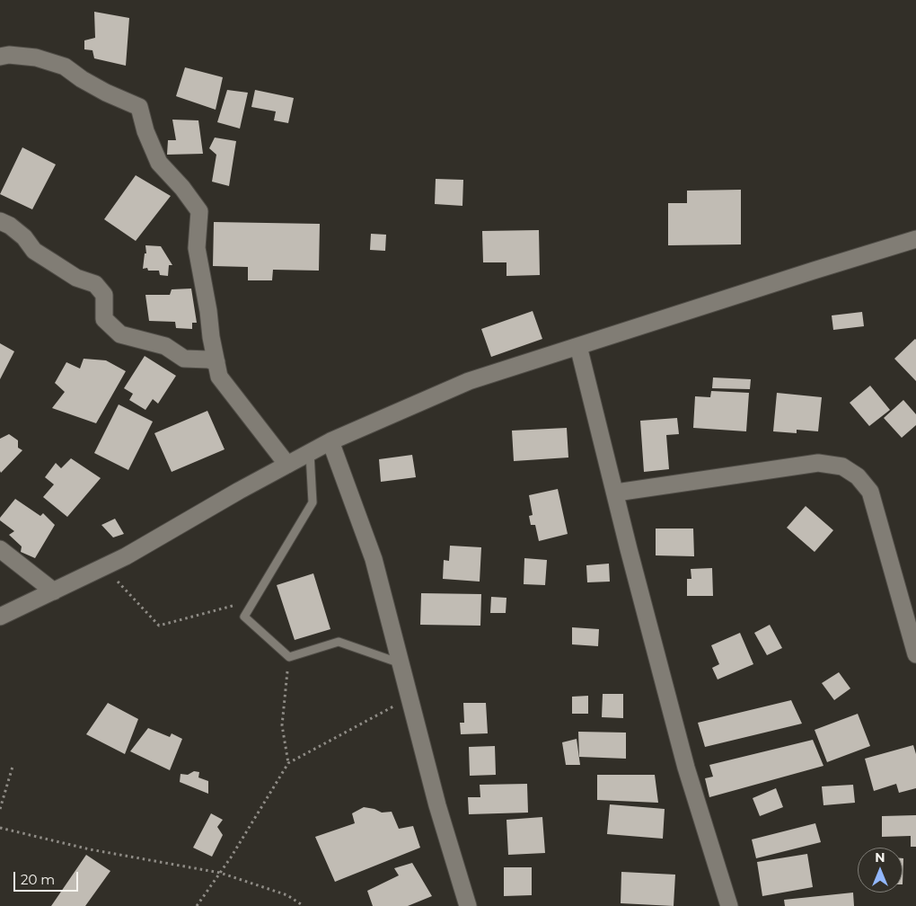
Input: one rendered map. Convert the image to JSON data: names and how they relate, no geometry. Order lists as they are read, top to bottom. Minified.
{"scale_bar":"20 m","north":"top"}
